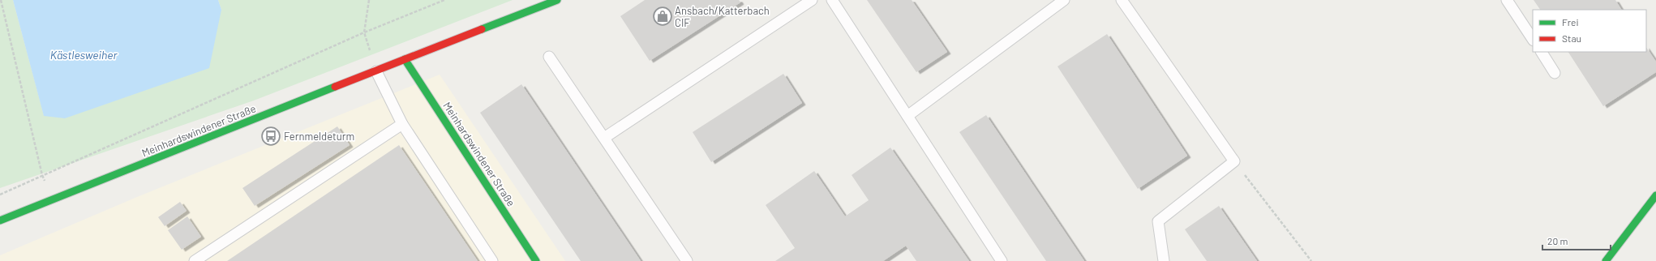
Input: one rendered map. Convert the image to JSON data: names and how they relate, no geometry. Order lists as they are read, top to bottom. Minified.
{"streets":{"street":["Meinhardswindener Straße"]},"water":["Kästlesweiher"],"places":{"shop":["Ansbach/Katterbach CIF"],"bus stop":["Fernmeldeturm"]},"legend":["Frei","Stau"],"scale_bar":"20 m"}
